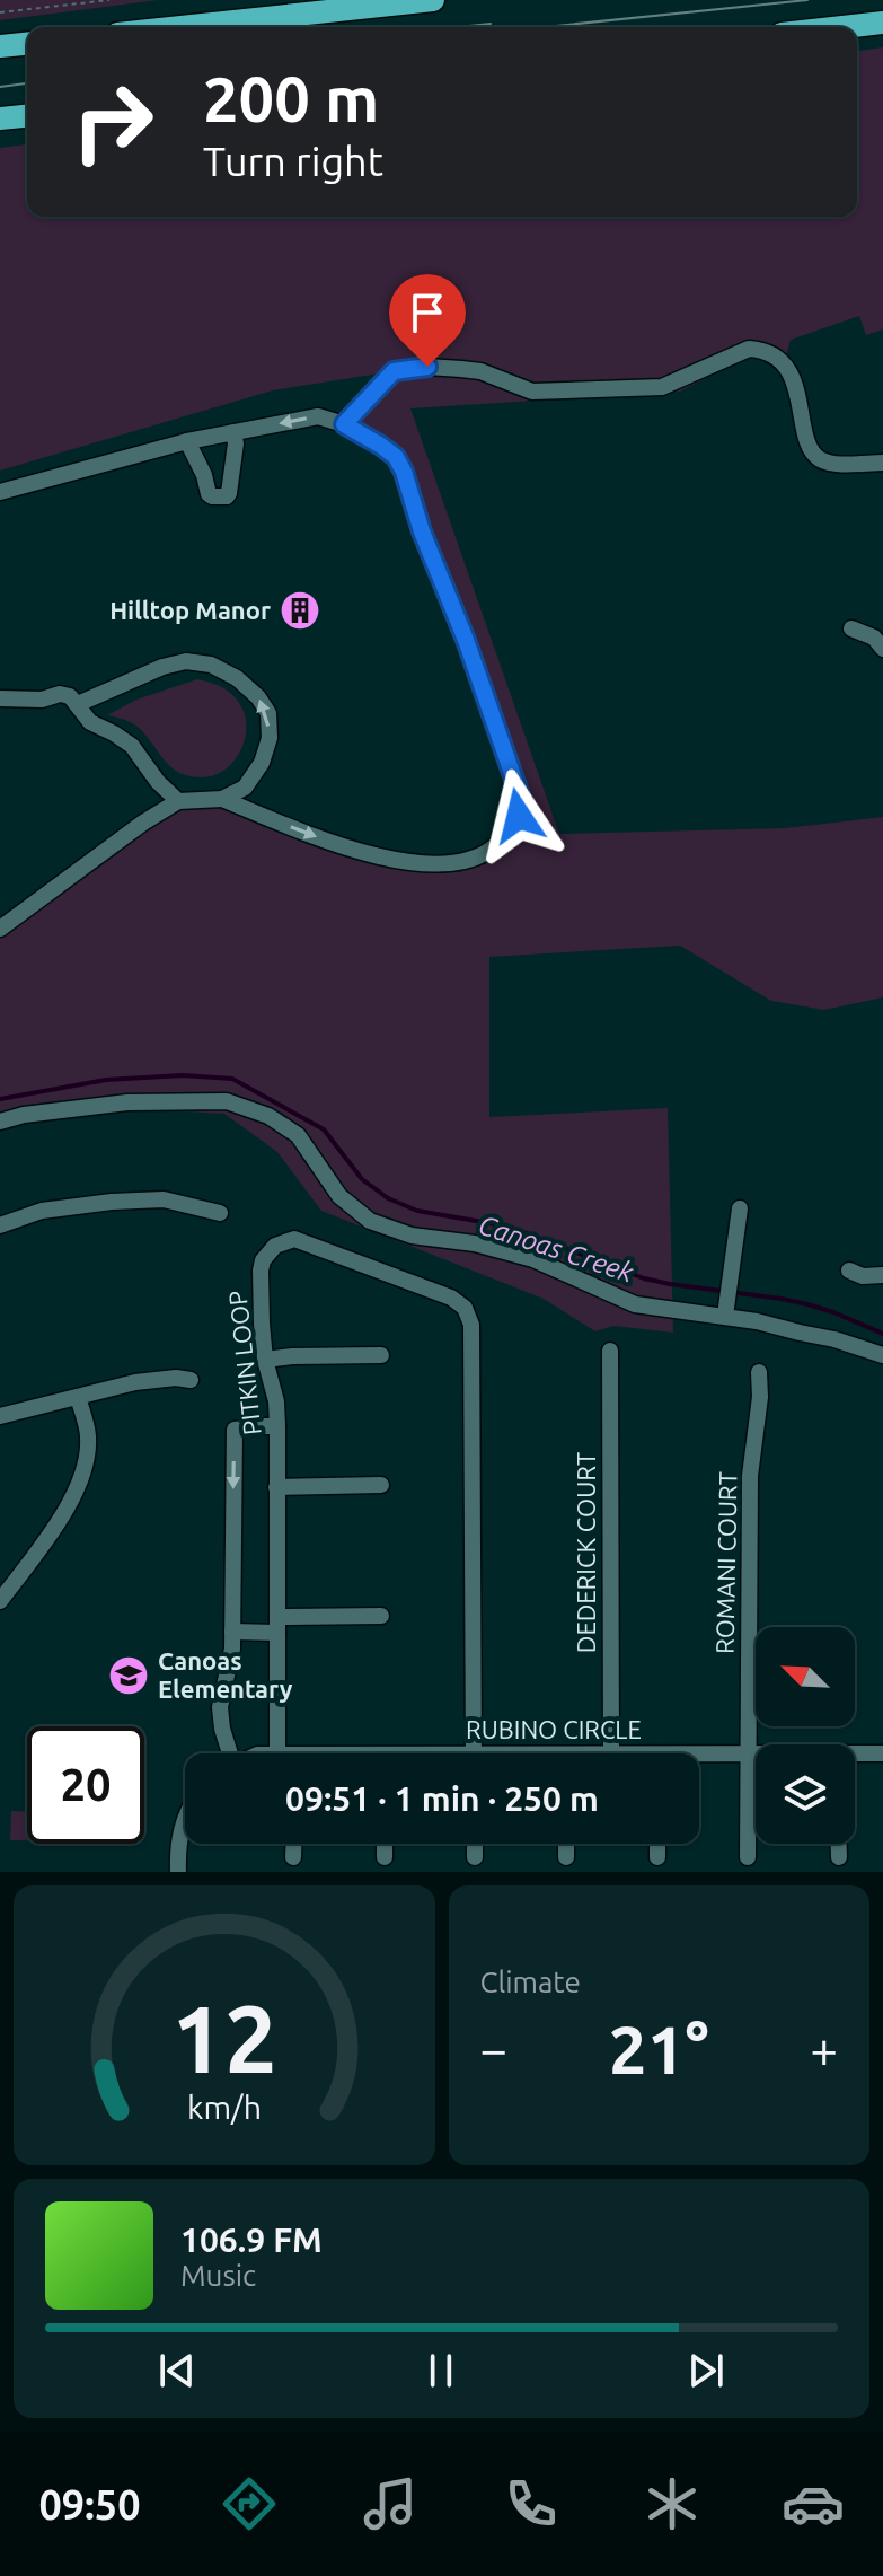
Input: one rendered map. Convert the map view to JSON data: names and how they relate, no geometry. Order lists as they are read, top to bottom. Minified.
{"streets":{"street":["PITKIN LOOP","DEDERICK COURT","ROMANI COURT","RUBINO CIRCLE"]},"crossings":[["ROMANI COURT","RUBINO CIRCLE"]],"water":["Canoas Creek"],"places":{"building":["Hilltop Manor"],"school or university":["Canoas Elementary"]},"north":"top left","page":{"turn":["200 m","Turn right"],"limit":"20","trip":"09:51 · 1 min · 250 m","tile":"Climate","heat":["−","21°","+"],"song":["106.9 FM","Music"],"tabs":"09:50","gauge":["12","km/h"]}}
